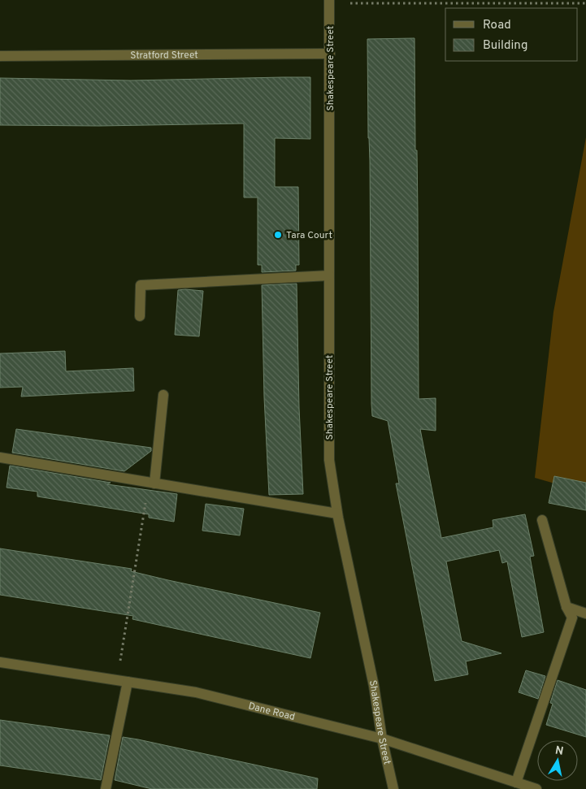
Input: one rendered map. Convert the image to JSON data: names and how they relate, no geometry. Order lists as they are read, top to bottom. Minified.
{"streets":{"street":["Stratford Street","Shakespeare Street","Dane Road"]},"crossings":[["Stratford Street","Shakespeare Street"],["Shakespeare Street","Dane Road"]],"places":["Tara Court"],"legend":["Road","Building"],"north":"top"}
